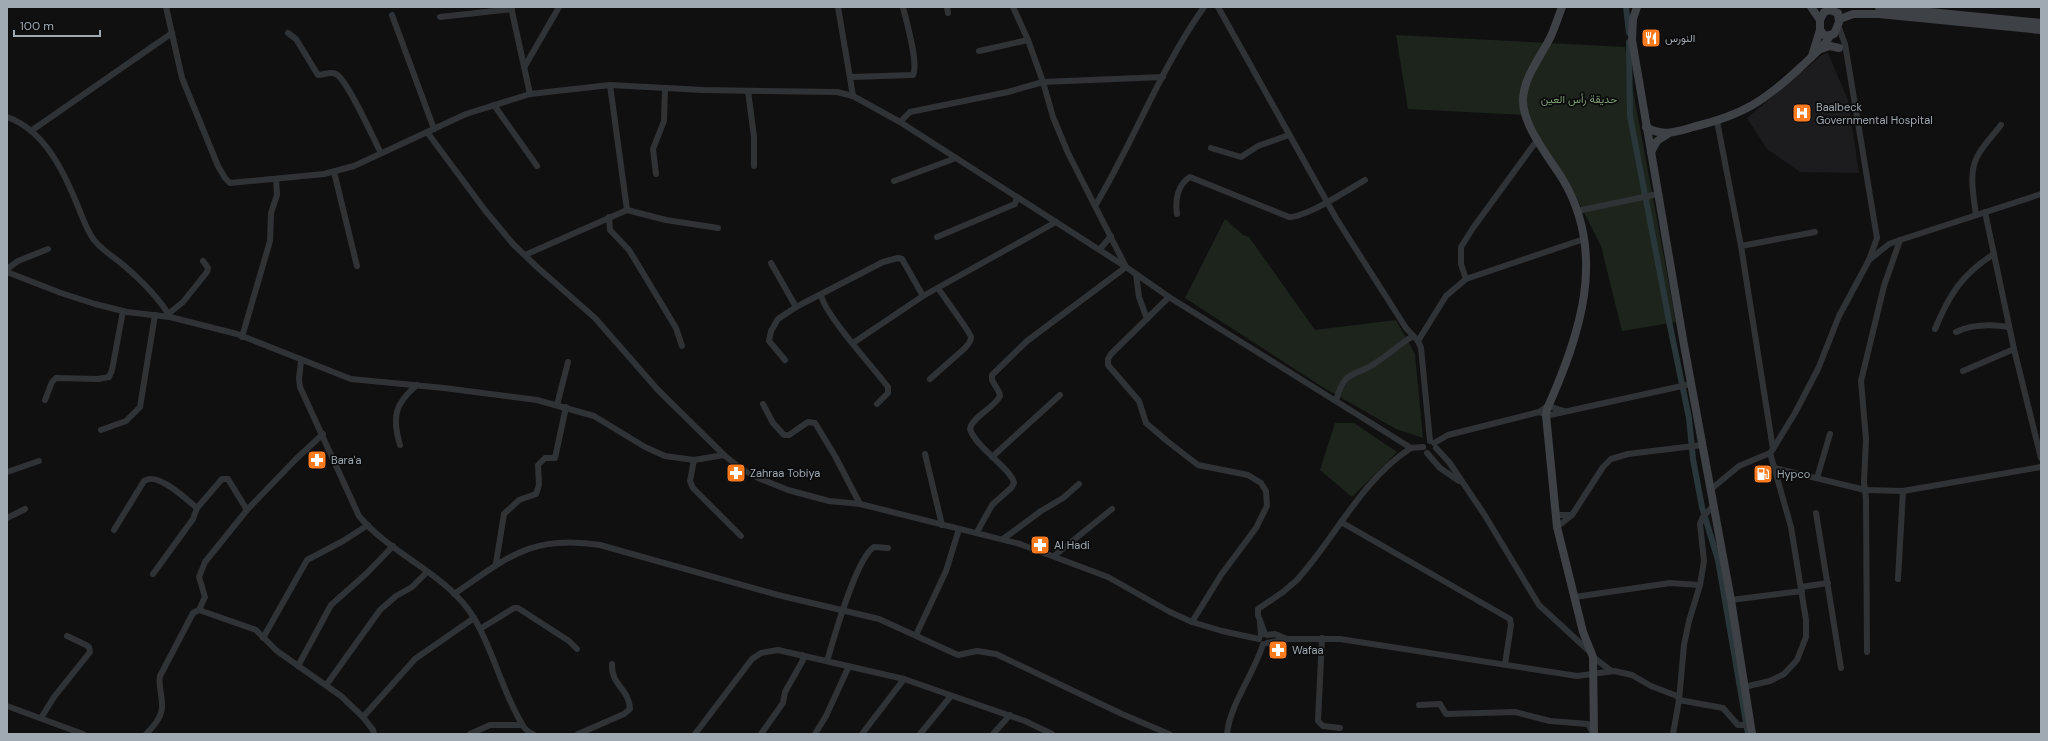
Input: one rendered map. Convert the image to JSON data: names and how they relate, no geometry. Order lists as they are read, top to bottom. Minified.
{"parks":["حديقة رأس العين"],"places":{"restaurant":["النورس"],"hospital":["Baalbeck Governmental Hospital"],"pharmacy":["Bara'a","Zahraa Tobiya","Al Hadi","Wafaa"],"fuel station":["Hypco"]},"scale_bar":"100 m"}
